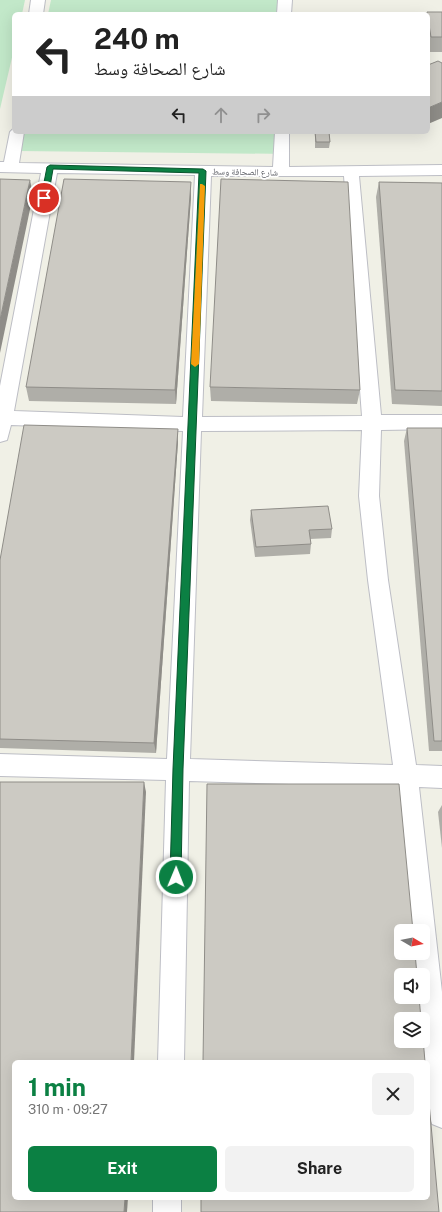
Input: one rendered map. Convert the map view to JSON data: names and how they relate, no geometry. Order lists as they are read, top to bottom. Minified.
{"streets":{"street":["شارع الصحافة وسط"]},"north":"right","page":{"turn":["240 m","شارع الصحافة وسط"],"heading":["1 min","310 m · 09:27"],"buttons":["Exit","Share"]}}
